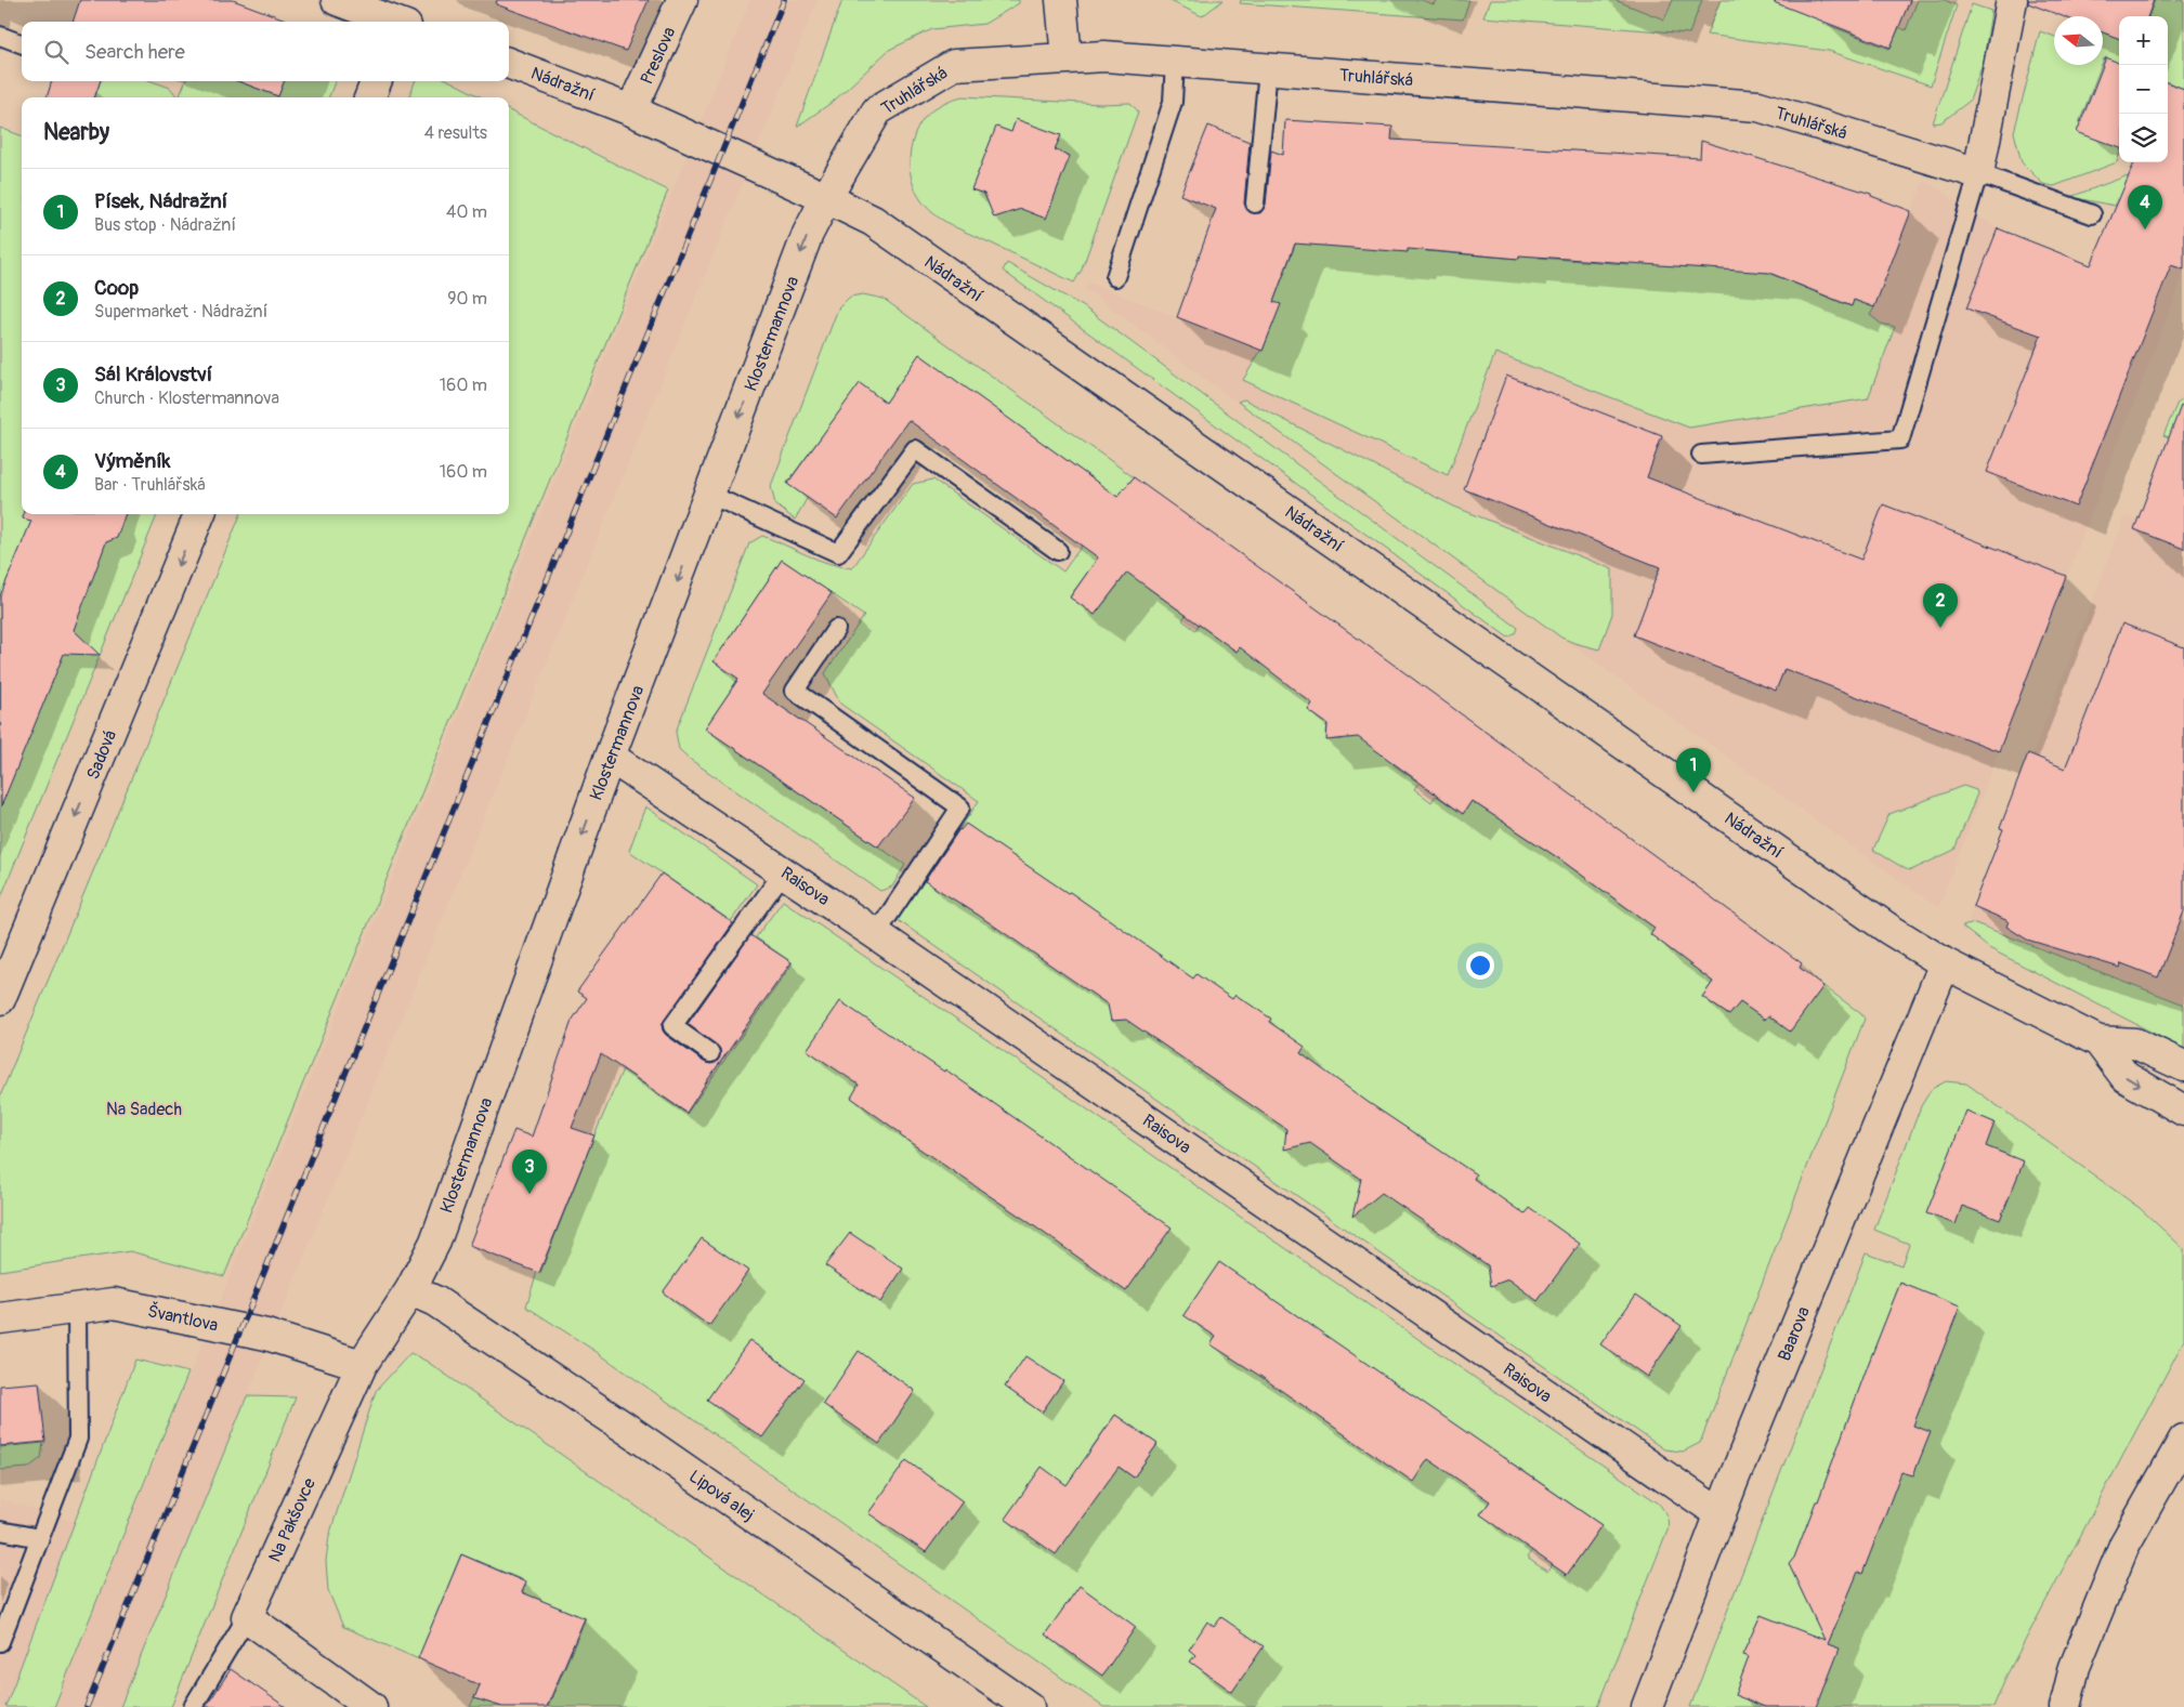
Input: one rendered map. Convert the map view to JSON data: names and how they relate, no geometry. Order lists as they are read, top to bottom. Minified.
{"streets":{"street":["Preslova","Truhlářská","Nádražní","Klostermannova","Sadová","Raisova","Švantlova","Baarova","Lipová alej","Na Pakšovce"]},"crossings":[["Preslova","Nádražní"],["Truhlářská","Nádražní"],["Truhlářská","Klostermannova"],["Nádražní","Klostermannova"],["Nádražní","Baarova"],["Klostermannova","Raisova"],["Klostermannova","Lipová alej"],["Klostermannova","Na Pakšovce"],["Raisova","Baarova"],["Švantlova","Na Pakšovce"],["Lipová alej","Na Pakšovce"]],"one_way":["Klostermannova","Sadová"],"parks":["Na Sadech"],"north":"left","page":{"map_buttons":["+","−"],"search":"Search here","heading":["Nearby","4 results"],"list":[{"mark":"1","name":"Písek, Nádražní","note":"Bus stop · Nádražní","value":"40 m"},{"mark":"2","name":"Coop","note":"Supermarket · Nádražní","value":"90 m"},{"mark":"3","name":"Sál Království","note":"Church · Klostermannova","value":"160 m"},{"mark":"4","name":"Výměník","note":"Bar · Truhlářská","value":"160 m"}],"pins":["4","2","1","3"]}}
